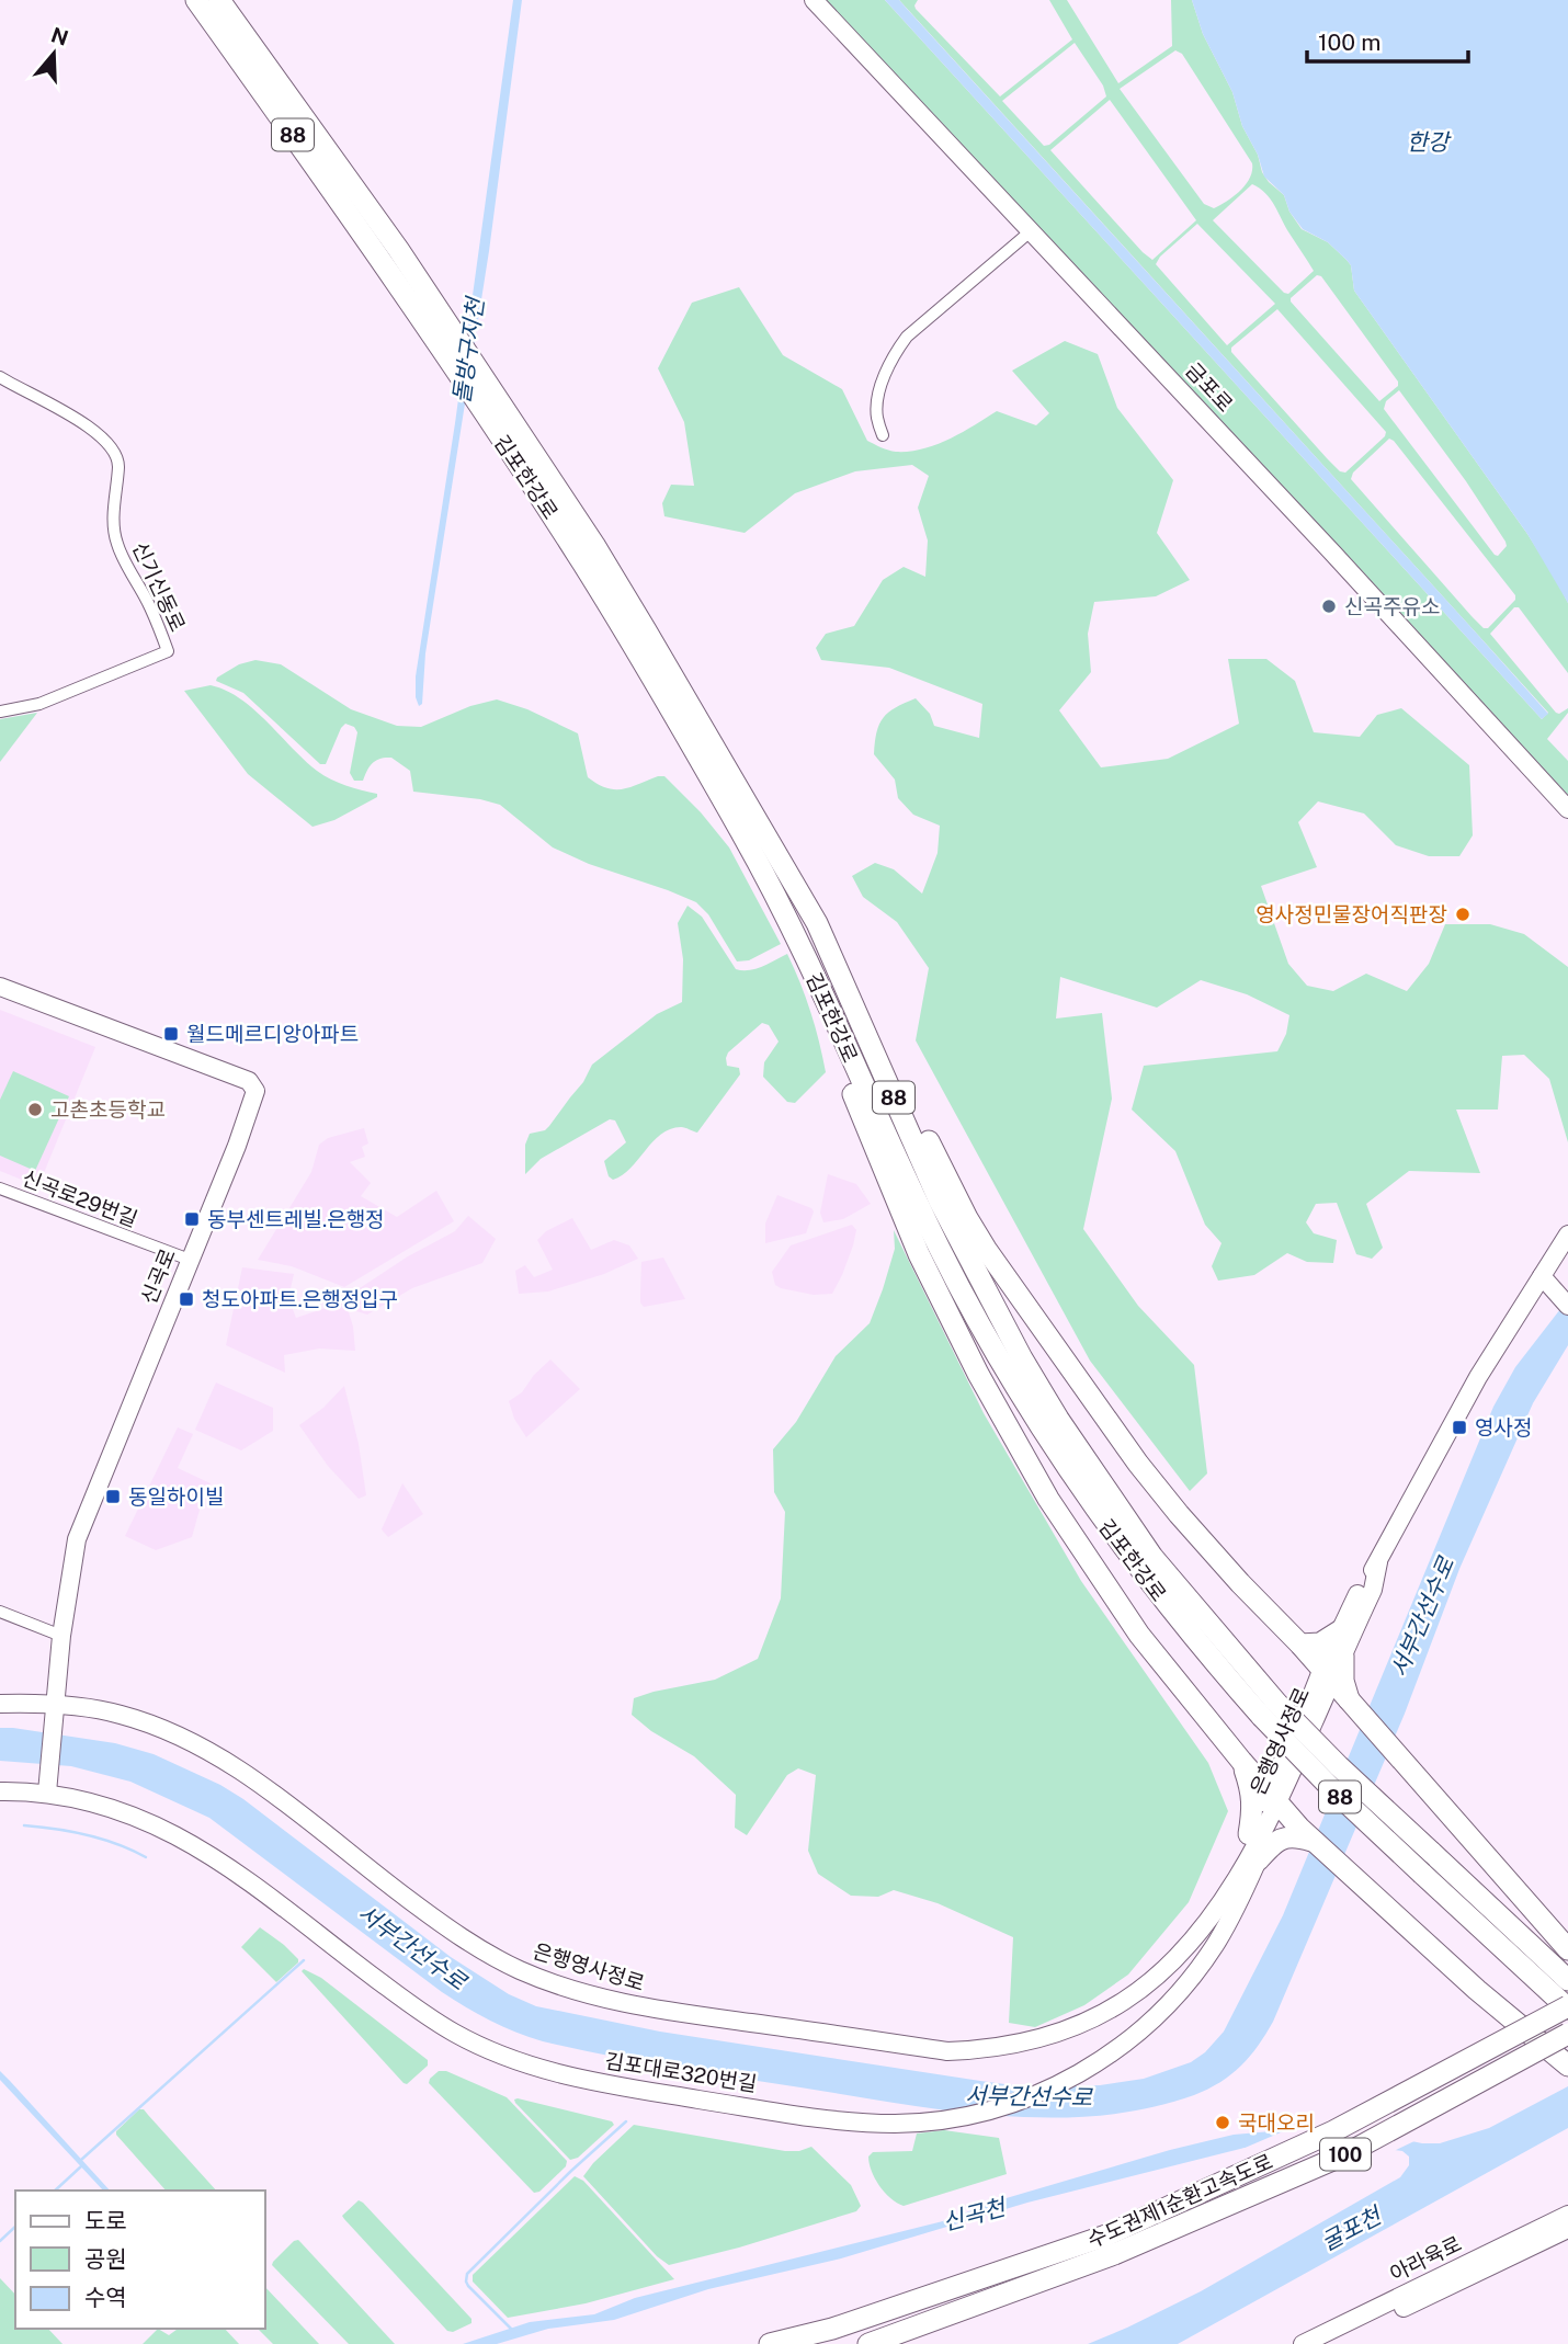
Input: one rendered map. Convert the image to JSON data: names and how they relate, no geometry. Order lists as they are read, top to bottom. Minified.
{"streets":{"highway":["88","김포한강로","100","수도권제1순환고속도로"],"street":["금포로","신기신동로","신곡로29번길","신곡로","은행영사정로","김포대로320번길","아라육로"]},"crossings":[["김포한강로","수도권제1순환고속도로"],["신곡로29번길","신곡로"],["신곡로","은행영사정로"],["신곡로","김포대로320번길"],["은행영사정로","김포대로320번길"]],"water":["한강","돌방구지천","서부간선수로","신곡천","굴포천"],"places":{"other":["신곡주유소","영사정민물장어직판장","고촌초등학교","국대오리"],"transit":["월드메르디앙아파트","동부센트레빌.은행정","청도아파트.은행정입구","영사정","동일하이빌"]},"legend":["도로","공원","수역"],"scale_bar":"100 m","north":"top"}
